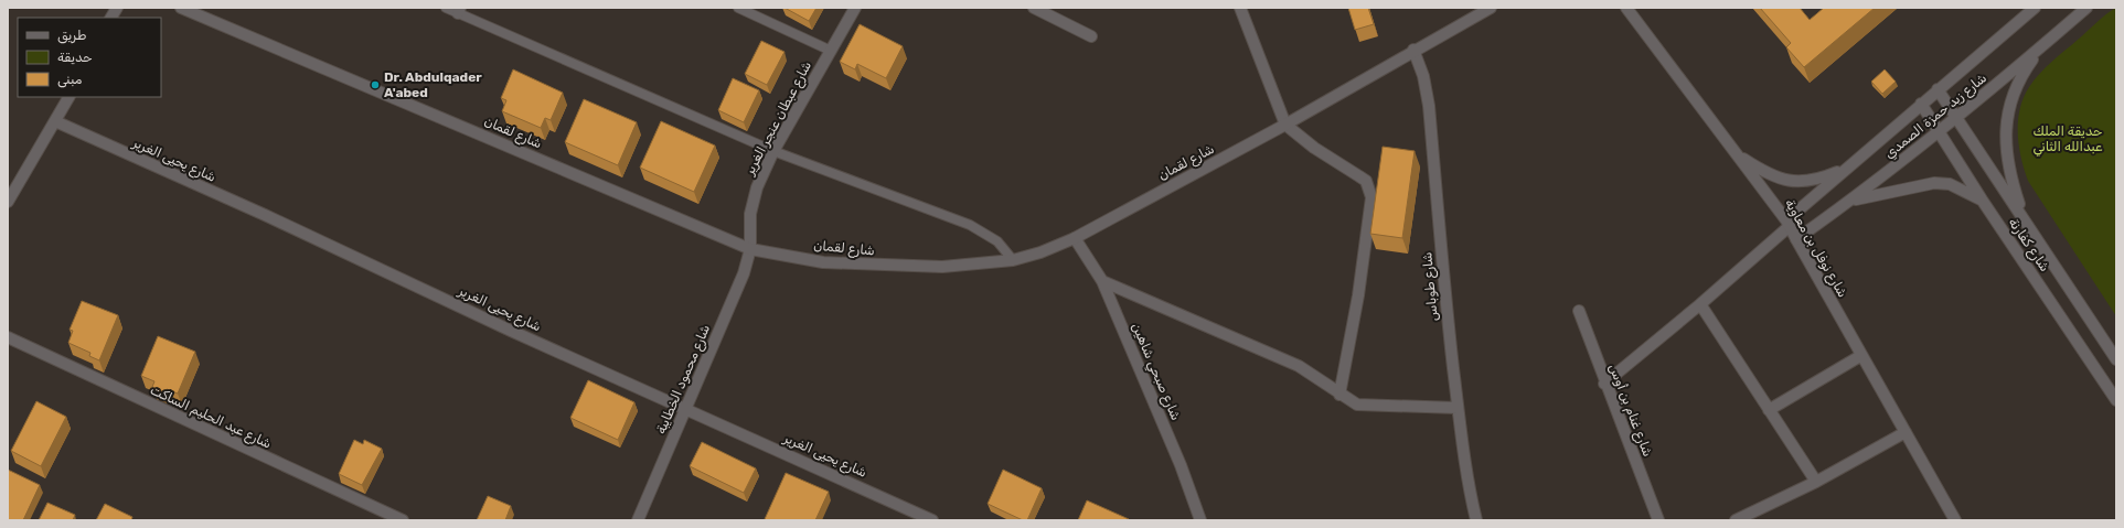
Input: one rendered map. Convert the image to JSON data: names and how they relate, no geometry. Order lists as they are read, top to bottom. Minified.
{"streets":{"street":["شارع زيد حمزة الصمدي","شارع عبطان عنجر الغرير","شارع لقمان","شارع يحيى الغرير","شارع كفارنة","شارع نوفل بن معاوية","شارع طوباس","شارع صبحي شاهين","شارع محمود الخطايبة","شارع غنام بن أوس","شارع عبد الحليم الساكت"]},"crossings":[["شارع زيد حمزة الصمدي","شارع كفارنة"],["شارع زيد حمزة الصمدي","شارع نوفل بن معاوية"],["شارع زيد حمزة الصمدي","شارع غنام بن أوس"],["شارع عبطان عنجر الغرير","شارع لقمان"],["شارع عبطان عنجر الغرير","شارع محمود الخطايبة"],["شارع لقمان","شارع طوباس"],["شارع لقمان","شارع صبحي شاهين"],["شارع لقمان","شارع محمود الخطايبة"],["شارع يحيى الغرير","شارع محمود الخطايبة"]],"parks":["حديقة الملك عبدالله الثاني"],"places":["Dr. Abdulqader A'abed"],"legend":["طريق","حديقة","مبنى"]}
